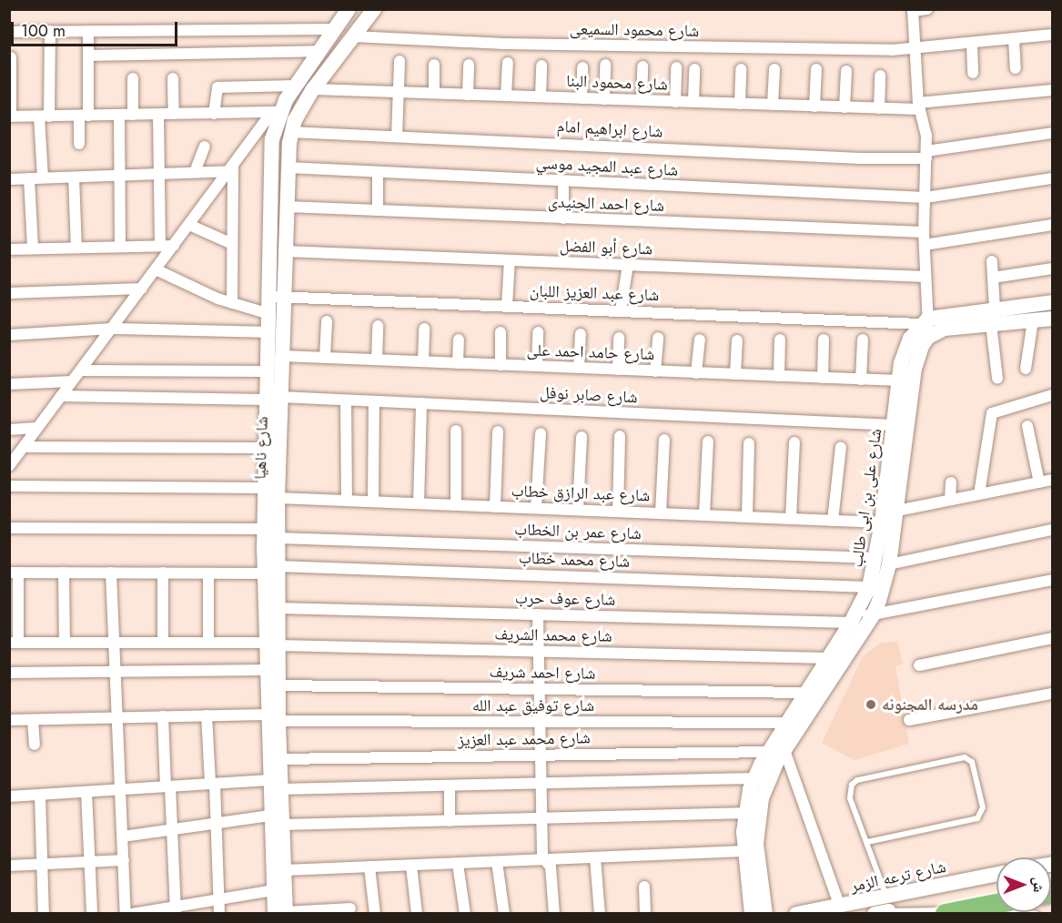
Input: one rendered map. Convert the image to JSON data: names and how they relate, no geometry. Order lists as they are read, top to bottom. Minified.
{"streets":{"main road":["شارع ناهيا","شارع على بن ابى طالب","شارع ترعه الزمر"],"street":["شارع محمود السميعى","شارع محمود البنا","شارع ابراهيم امام","شارع عبد المجيد موسي","شارع احمد الجنيدى","شارع أبو الفضل","شارع عبد العزيز اللبان","شارع حامد احمد على","شارع صابر نوفل","شارع عبد الرازق خطاب","شارع عمر بن الخطاب","شارع محمد خطاب","شارع عوف حرب","شارع محمد الشريف","شارع احمد شريف","شارع توفيق عبد الله","شارع محمد عبد العزيز"]},"crossings":[["شارع محمود السميعى","شارع ناهيا"],["شارع محمود البنا","شارع ناهيا"],["شارع ابراهيم امام","شارع ناهيا"],["شارع عبد المجيد موسي","شارع ناهيا"],["شارع احمد الجنيدى","شارع ناهيا"],["شارع أبو الفضل","شارع ناهيا"],["شارع عبد العزيز اللبان","شارع ناهيا"],["شارع عبد العزيز اللبان","شارع على بن ابى طالب"],["شارع حامد احمد على","شارع ناهيا"],["شارع حامد احمد على","شارع على بن ابى طالب"],["شارع صابر نوفل","شارع ناهيا"],["شارع صابر نوفل","شارع على بن ابى طالب"],["شارع ناهيا","شارع عبد الرازق خطاب"],["شارع ناهيا","شارع عمر بن الخطاب"],["شارع ناهيا","شارع محمد خطاب"],["شارع ناهيا","شارع عوف حرب"],["شارع ناهيا","شارع محمد الشريف"],["شارع ناهيا","شارع احمد شريف"],["شارع ناهيا","شارع توفيق عبد الله"],["شارع ناهيا","شارع محمد عبد العزيز"],["شارع عبد الرازق خطاب","شارع على بن ابى طالب"],["شارع على بن ابى طالب","شارع عمر بن الخطاب"],["شارع على بن ابى طالب","شارع محمد خطاب"],["شارع على بن ابى طالب","شارع عوف حرب"],["شارع على بن ابى طالب","شارع محمد الشريف"],["شارع على بن ابى طالب","شارع احمد شريف"],["شارع على بن ابى طالب","شارع توفيق عبد الله"],["شارع على بن ابى طالب","شارع محمد عبد العزيز"]],"places":["مدرسه المجنونه"],"scale_bar":"100 m","north":"right"}
